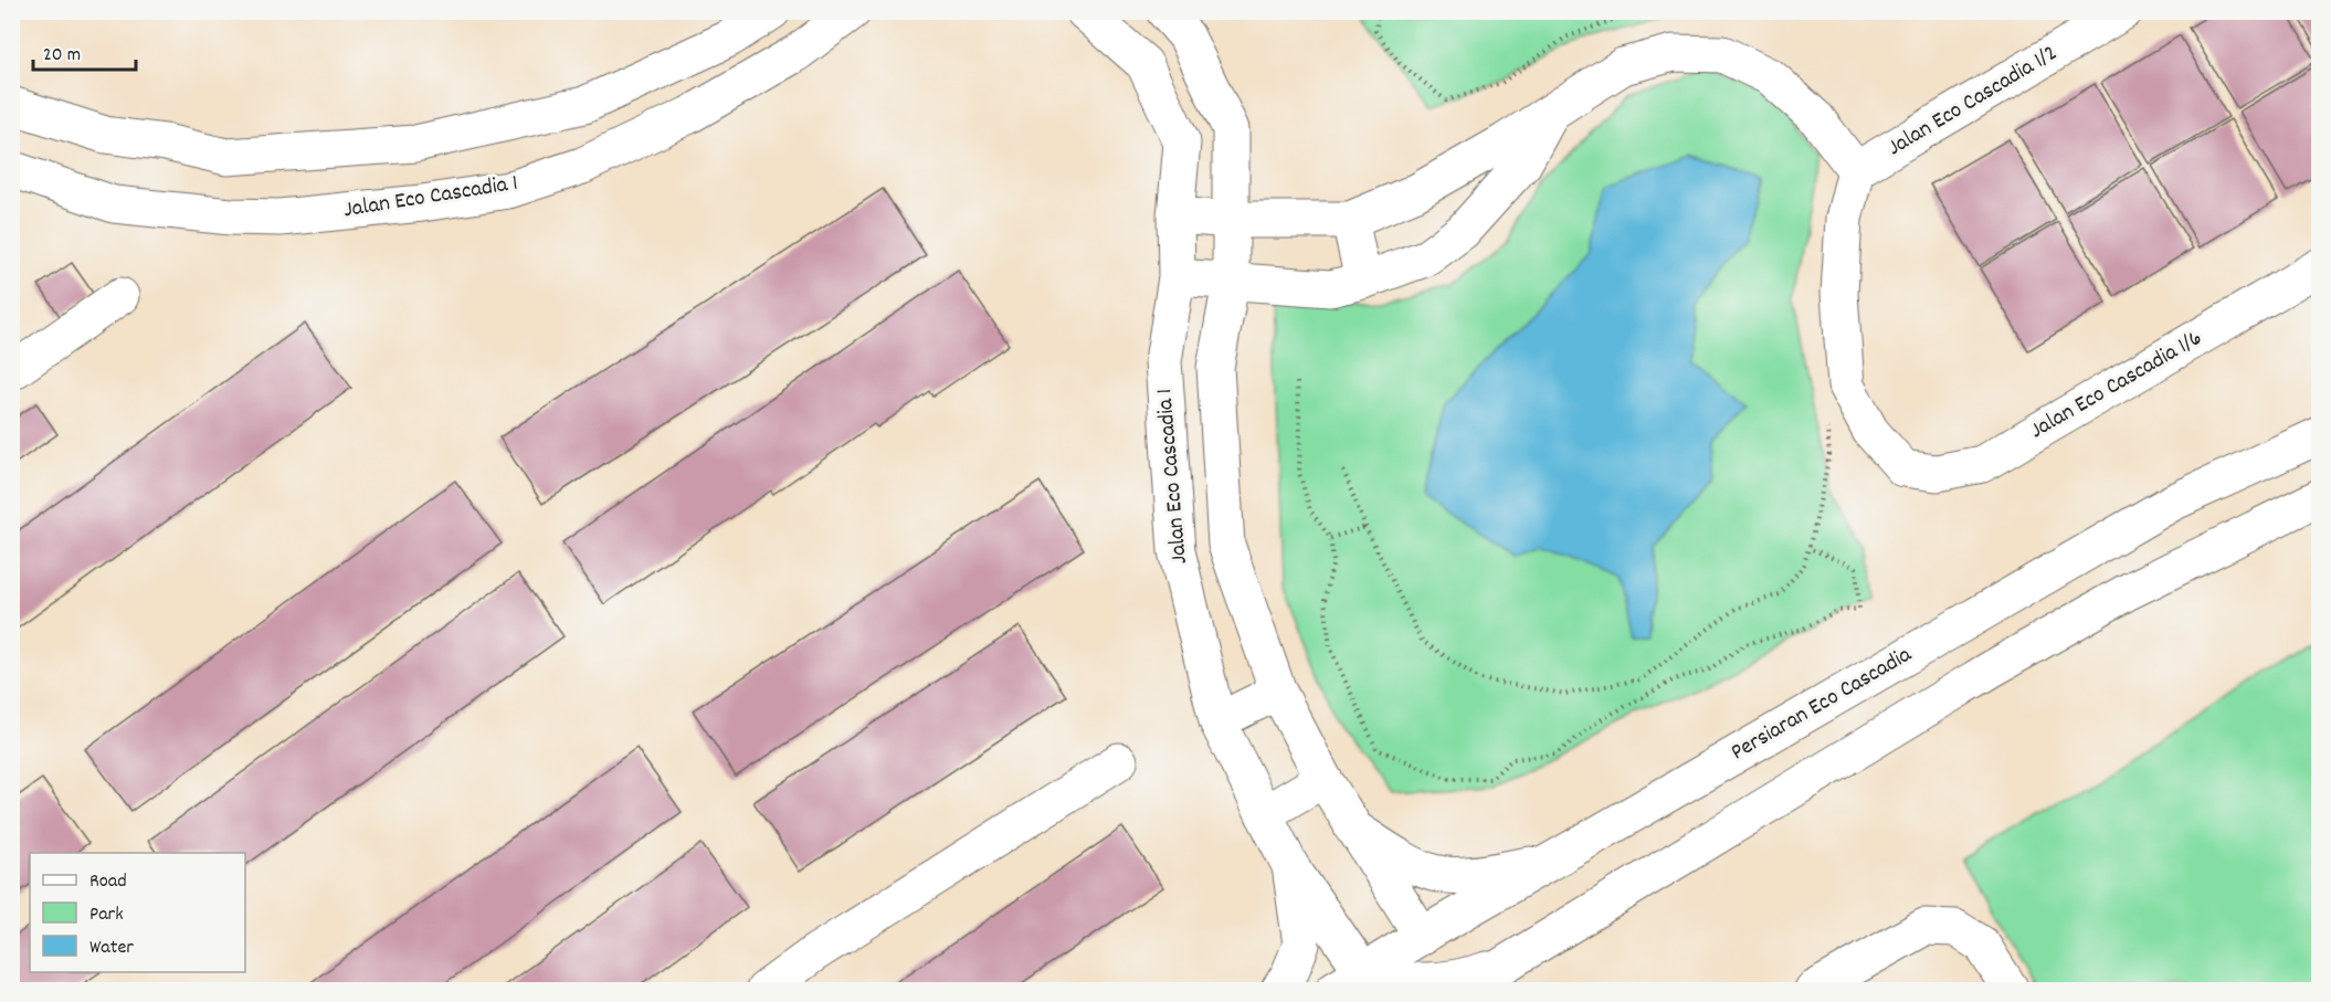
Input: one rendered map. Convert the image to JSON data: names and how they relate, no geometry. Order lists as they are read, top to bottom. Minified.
{"streets":{"street":["Jalan Eco Cascadia 1/2","Jalan Eco Cascadia 1","Jalan Eco Cascadia 1/6","Persiaran Eco Cascadia"]},"crossings":[["Jalan Eco Cascadia 1/2","Jalan Eco Cascadia 1/6"],["Jalan Eco Cascadia 1","Persiaran Eco Cascadia"]],"legend":["Road","Park","Water"],"scale_bar":"20 m"}
